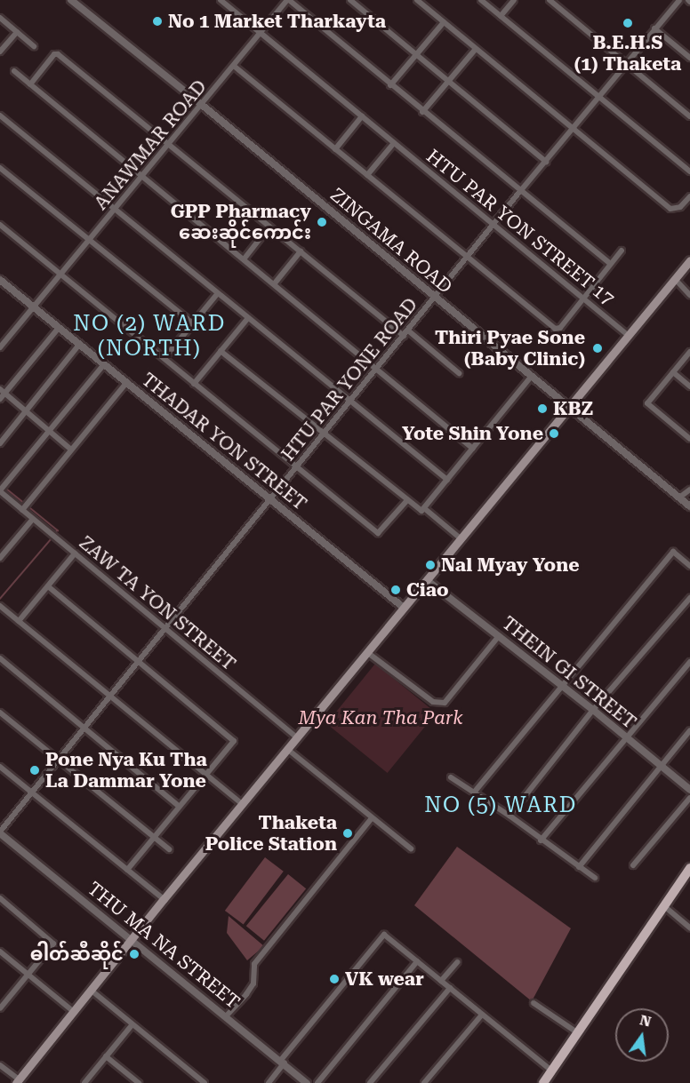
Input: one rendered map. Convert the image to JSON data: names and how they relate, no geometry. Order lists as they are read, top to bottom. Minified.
{"streets":{"street":["ANAWMAR ROAD","HTU PAR YON STREET 17","ZINGAMA ROAD","HTU PAR YONE ROAD","THADAR YON STREET","ZAW TA YON STREET","THEIN GI STREET","THU MA NA STREET"]},"crossings":[["ANAWMAR ROAD","HTU PAR YON STREET 17"],["ANAWMAR ROAD","ZINGAMA ROAD"],["ANAWMAR ROAD","THADAR YON STREET"],["HTU PAR YON STREET 17","HTU PAR YONE ROAD"],["ZINGAMA ROAD","HTU PAR YONE ROAD"],["HTU PAR YONE ROAD","THADAR YON STREET"],["HTU PAR YONE ROAD","ZAW TA YON STREET"],["HTU PAR YONE ROAD","THU MA NA STREET"]],"districts":["NO (2) WARD (NORTH)","NO (5) WARD"],"parks":["Mya Kan Tha Park"],"places":["No 1 Market Tharkayta","B.E.H.S (1) Thaketa","GPP Pharmacy ဆေးဆိုင်ကောင်း","Thiri Pyae Sone (Baby Clinic)","KBZ","Yote Shin Yone","Nal Myay Yone","Ciao","Pone Nya Ku Tha La Dammar Yone","Thaketa Police Station","ဓါတ်ဆီဆိုင်","VK wear"],"north":"top"}
